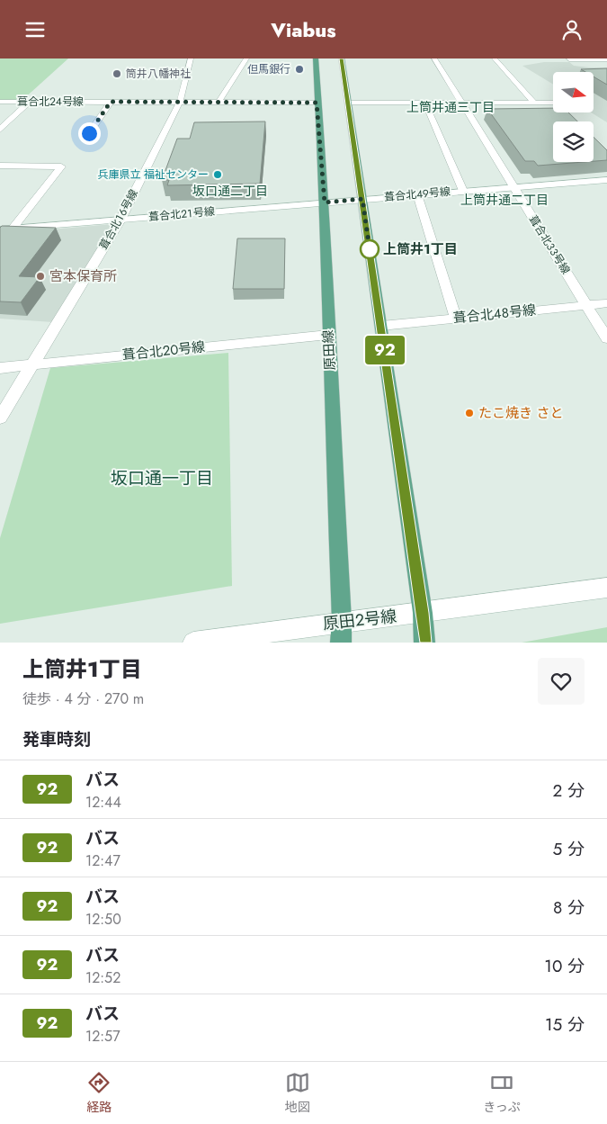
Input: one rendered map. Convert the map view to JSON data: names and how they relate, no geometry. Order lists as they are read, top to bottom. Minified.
{"streets":{"main road":["原田線"],"street":["葺合北２４号線","葺合北４９号線","葺合北２１号線","葺合北１６号線","葺合北３３号線","葺合北４８号線","葺合北２０号線","原田２号線"]},"crossings":[["葺合北２４号線","葺合北１６号線"],["葺合北２４号線","原田線"],["葺合北４９号線","葺合北２１号線"],["葺合北４９号線","葺合北３３号線"],["葺合北２１号線","葺合北１６号線"],["葺合北２１号線","原田線"],["葺合北１６号線","葺合北２０号線"],["葺合北３３号線","葺合北４８号線"],["原田線","葺合北２０号線"],["原田線","原田２号線"]],"districts":["上筒井通三丁目","坂口通二丁目","上筒井通二丁目","坂口通一丁目"],"places":["但馬銀行","筒井八幡神社","兵庫県立 福祉センター","上筒井1丁目","宮本保育所","たこ焼き さと"],"lines":["bus line 92"],"north":"right","page":{"header":"Viabus","on_map":"92","heading":[["上筒井1丁目","徒歩 · 4 分 · 270 m"],"発車時刻"],"list":[{"mark":"92","name":"バス","note":"12:44","value":"2 分"},{"mark":"92","name":"バス","note":"12:47","value":"5 分"},{"mark":"92","name":"バス","note":"12:50","value":"8 分"},{"mark":"92","name":"バス","note":"12:52","value":"10 分"},{"mark":"92","name":"バス","note":"12:57","value":"15 分"}],"tabs":["経路","地図","きっぷ"]}}
